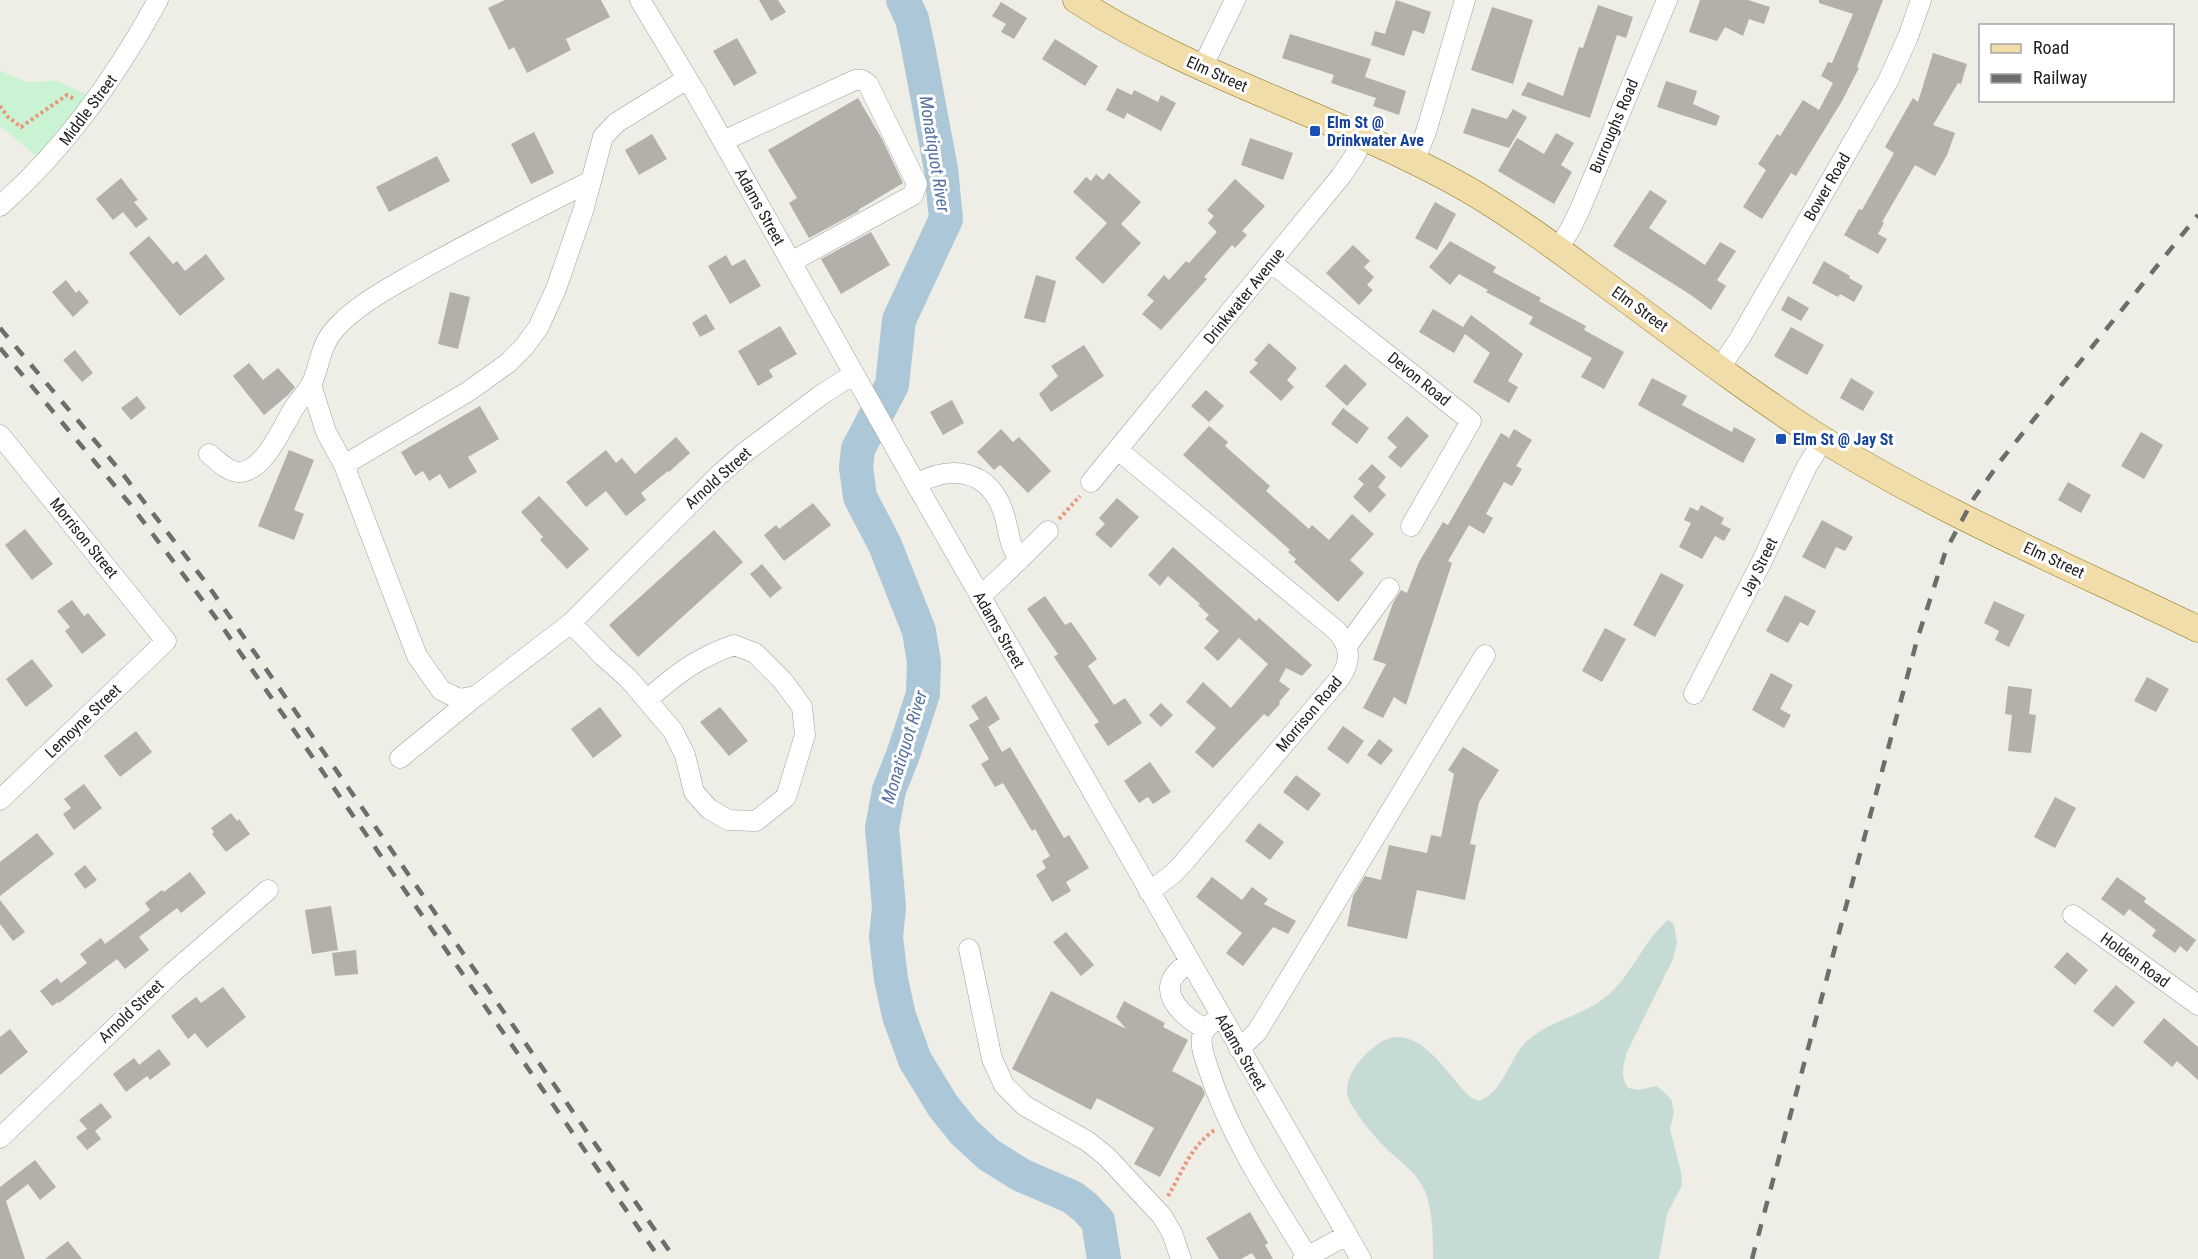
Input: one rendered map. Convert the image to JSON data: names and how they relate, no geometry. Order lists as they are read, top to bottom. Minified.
{"streets":{"main road":["Elm Street"],"street":["Middle Street","Burroughs Road","Bower Road","Adams Street","Drinkwater Avenue","Devon Road","Arnold Street","Morrison Street","Jay Street","Morrison Road","Lemoyne Street","Holden Road"]},"crossings":[["Elm Street","Burroughs Road"],["Elm Street","Bower Road"],["Elm Street","Drinkwater Avenue"],["Elm Street","Jay Street"],["Adams Street","Arnold Street"],["Adams Street","Morrison Road"],["Drinkwater Avenue","Devon Road"],["Morrison Street","Lemoyne Street"]],"water":["Monatiquot River"],"places":{"transit":["Elm St @ Drinkwater Ave","Elm St @ Jay St"]},"legend":["Road","Railway"]}
